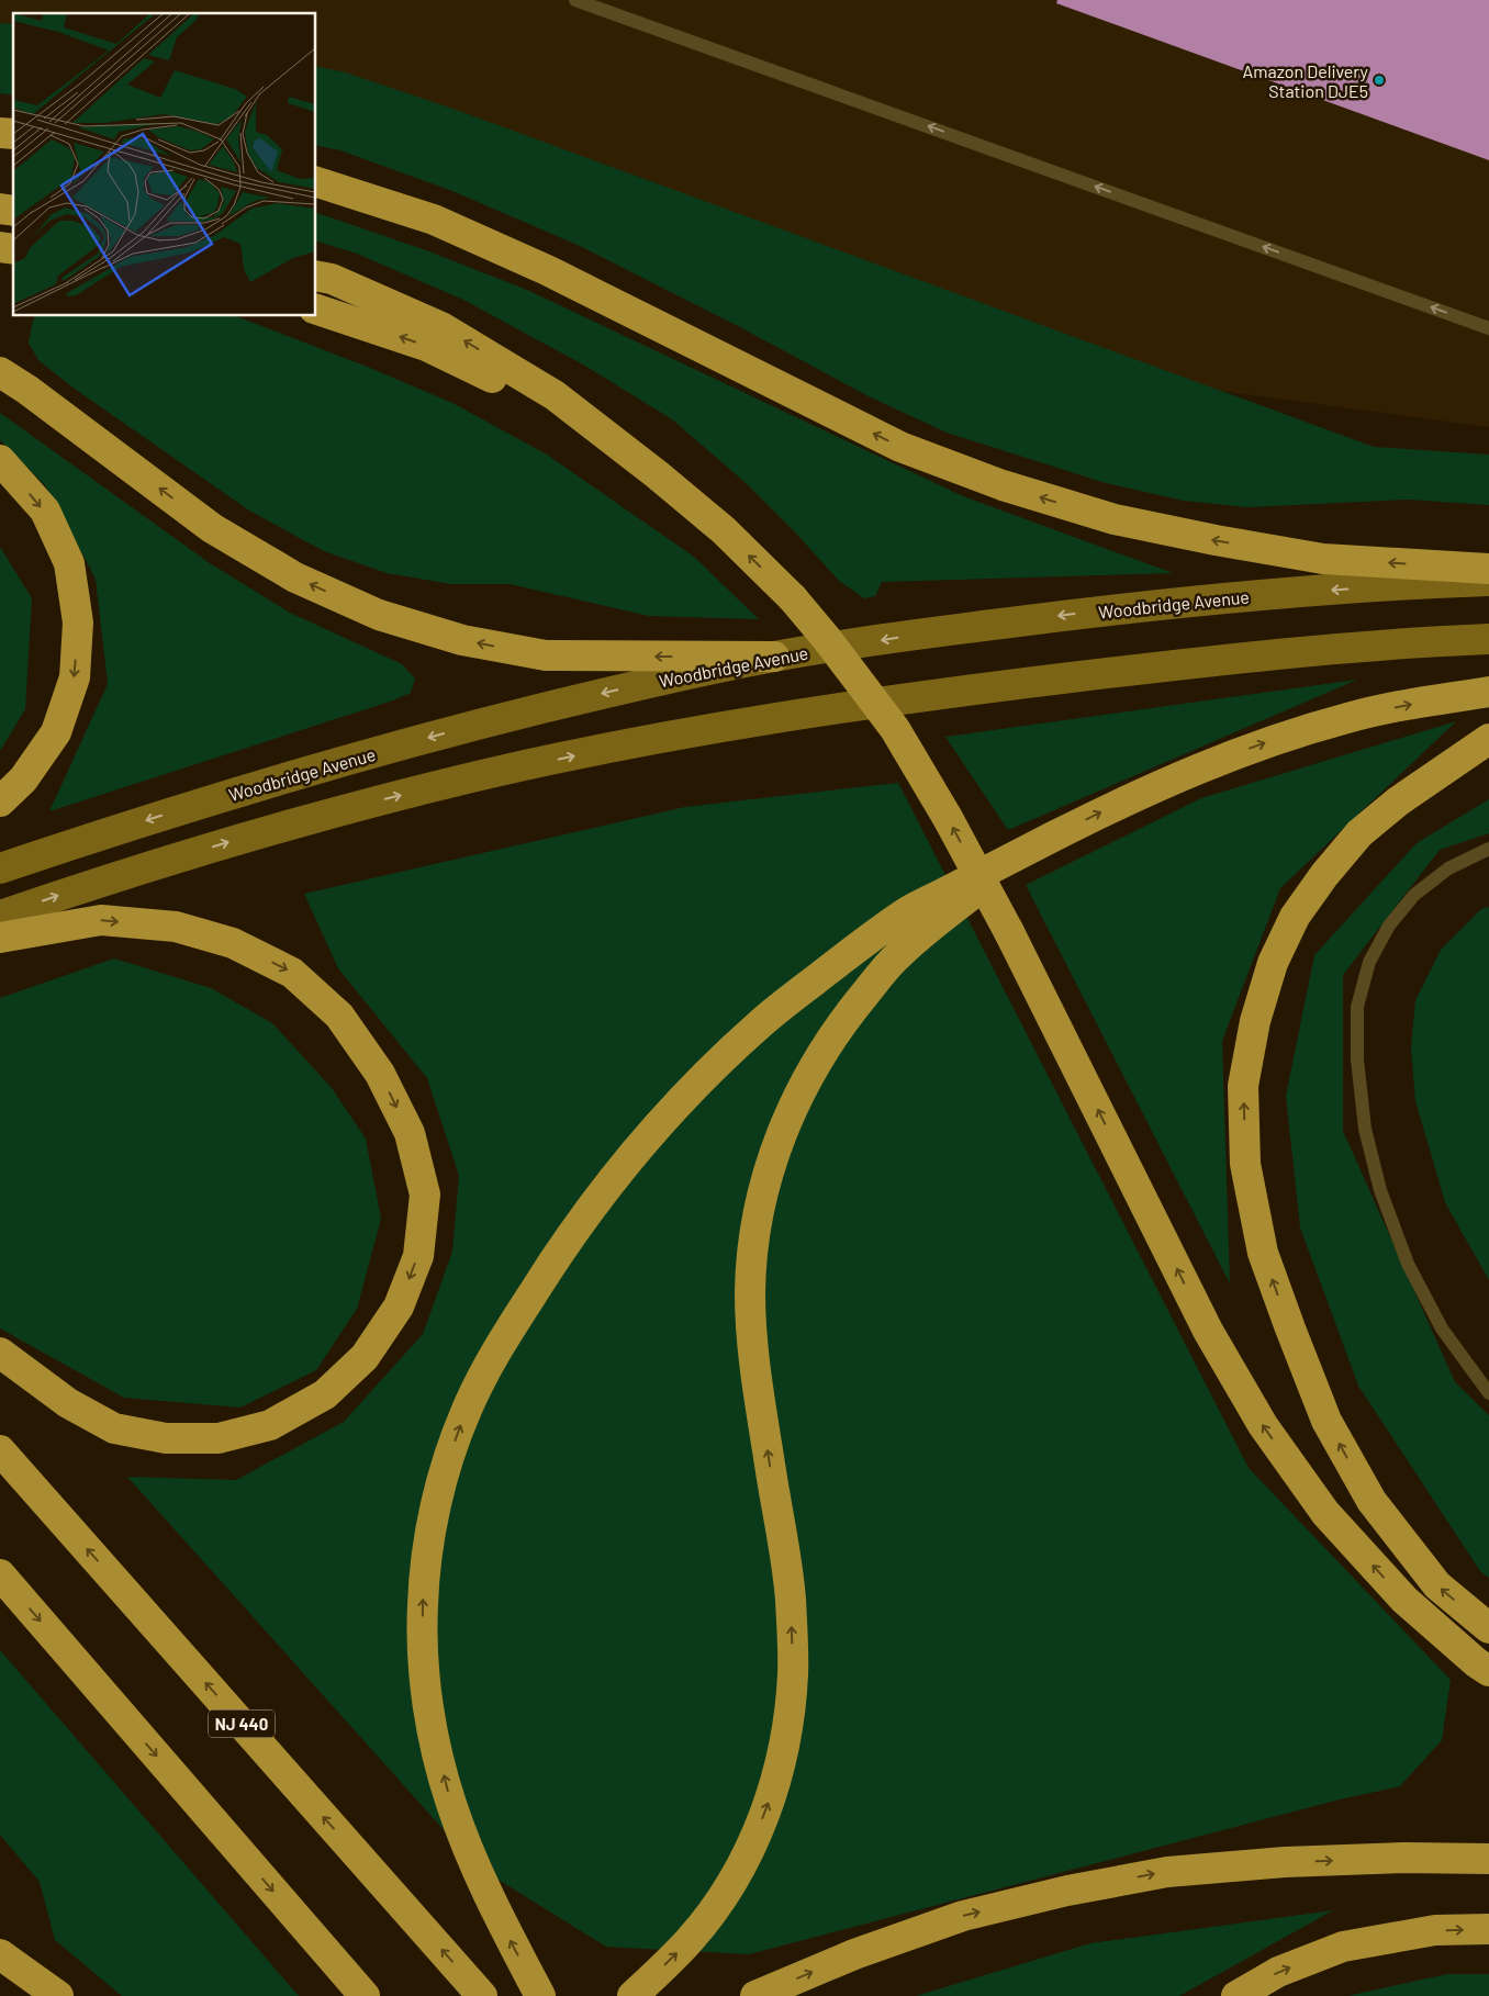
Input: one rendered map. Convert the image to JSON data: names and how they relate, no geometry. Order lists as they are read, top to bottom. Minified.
{"streets":{"highway":["NJ 440"],"main road":["Woodbridge Avenue"]},"places":["Amazon Delivery Station DJE5"]}
